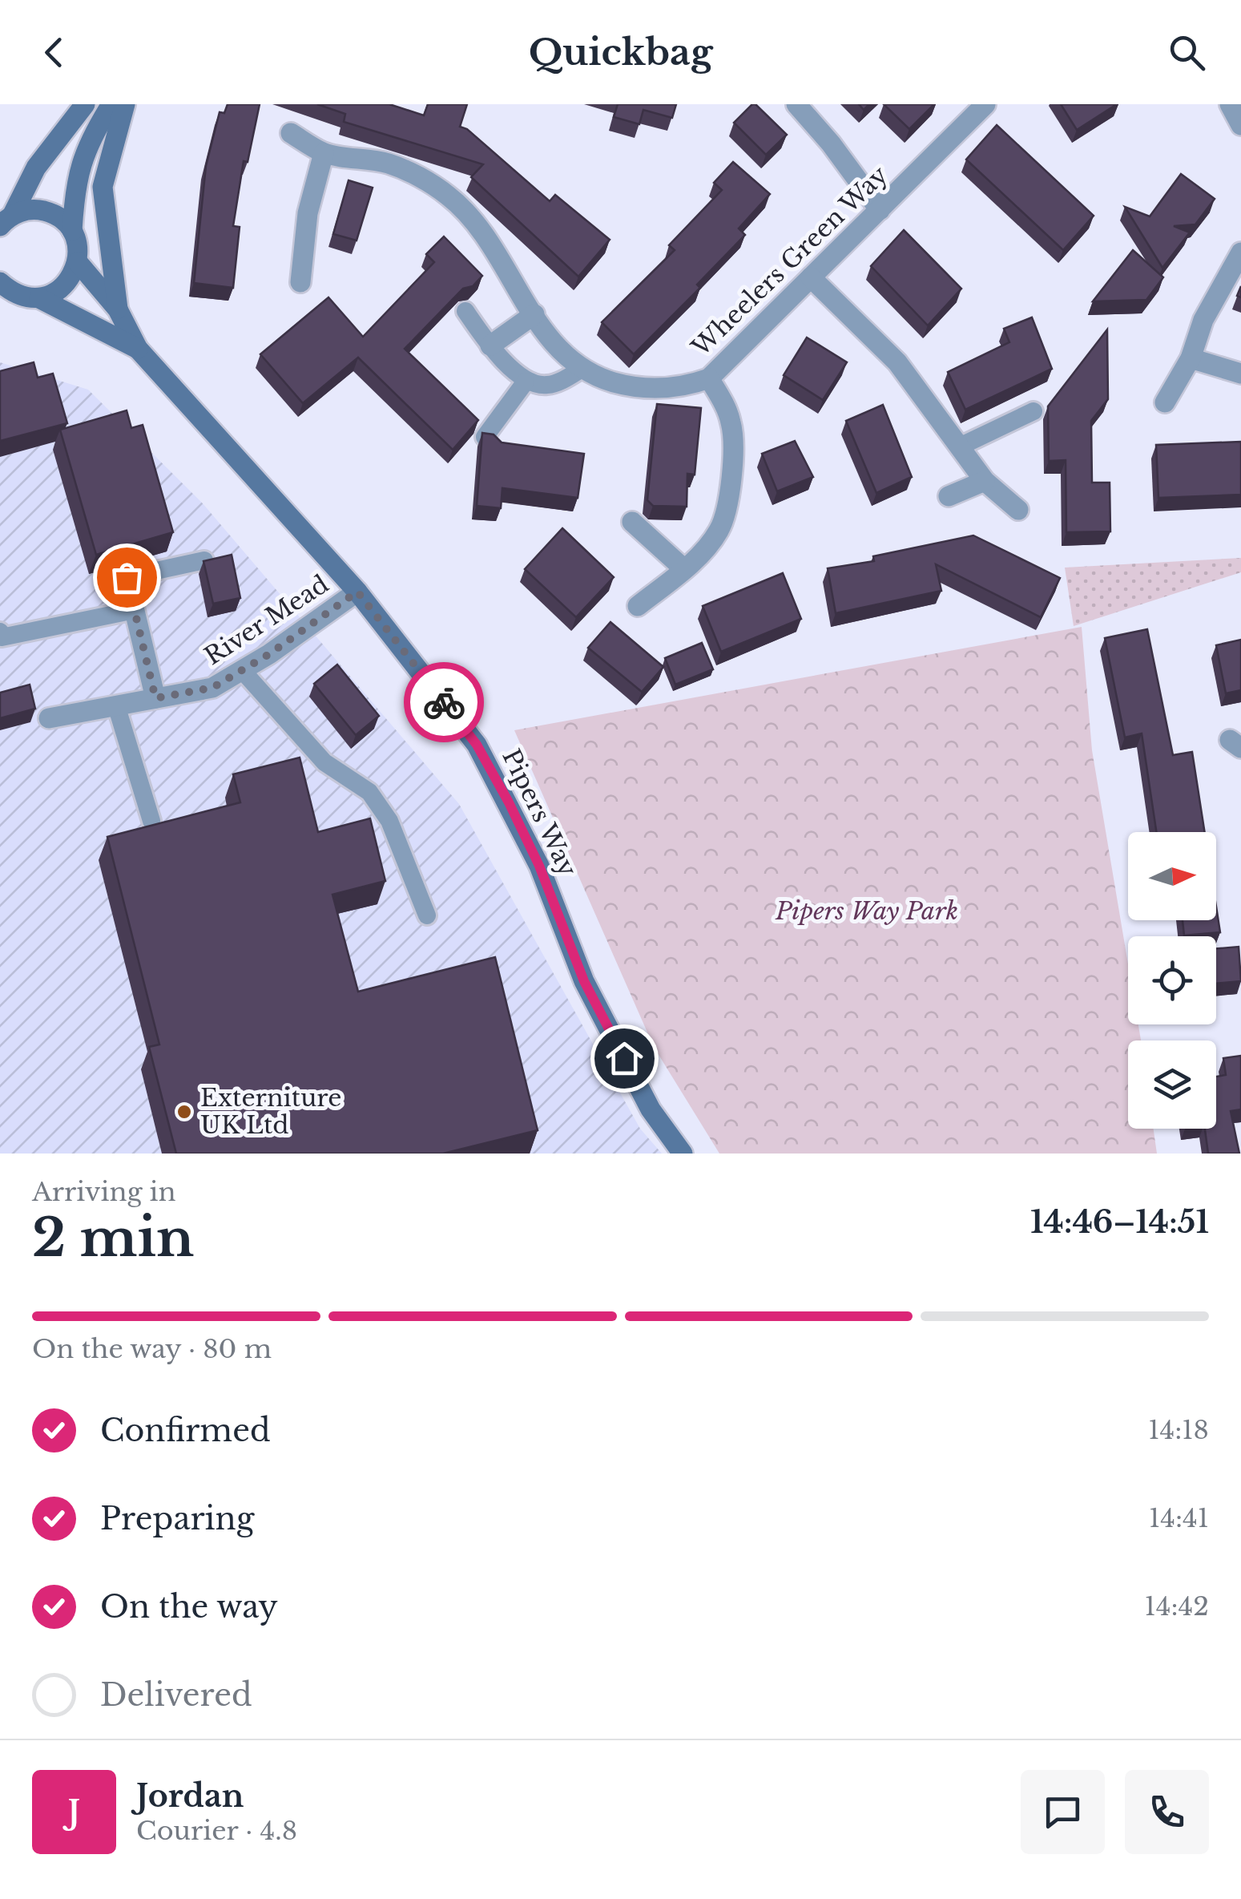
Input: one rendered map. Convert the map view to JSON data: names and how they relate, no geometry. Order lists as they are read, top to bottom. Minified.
{"streets":{"street":["Wheelers Green Way","River Mead","Pipers Way"]},"crossings":[["River Mead","Pipers Way"]],"parks":["Pipers Way Park"],"places":["Externiture UK Ltd"],"north":"right","page":{"header":"Quickbag","heading":["2 min","Arriving in","14:46–14:51"],"panel":["Jordan","Courier · 4.8"],"bar":"On the way · 80 m","list":[["Confirmed","14:18"],["Preparing","14:41"],["On the way","14:42"],"Delivered"],"round":"J"}}
